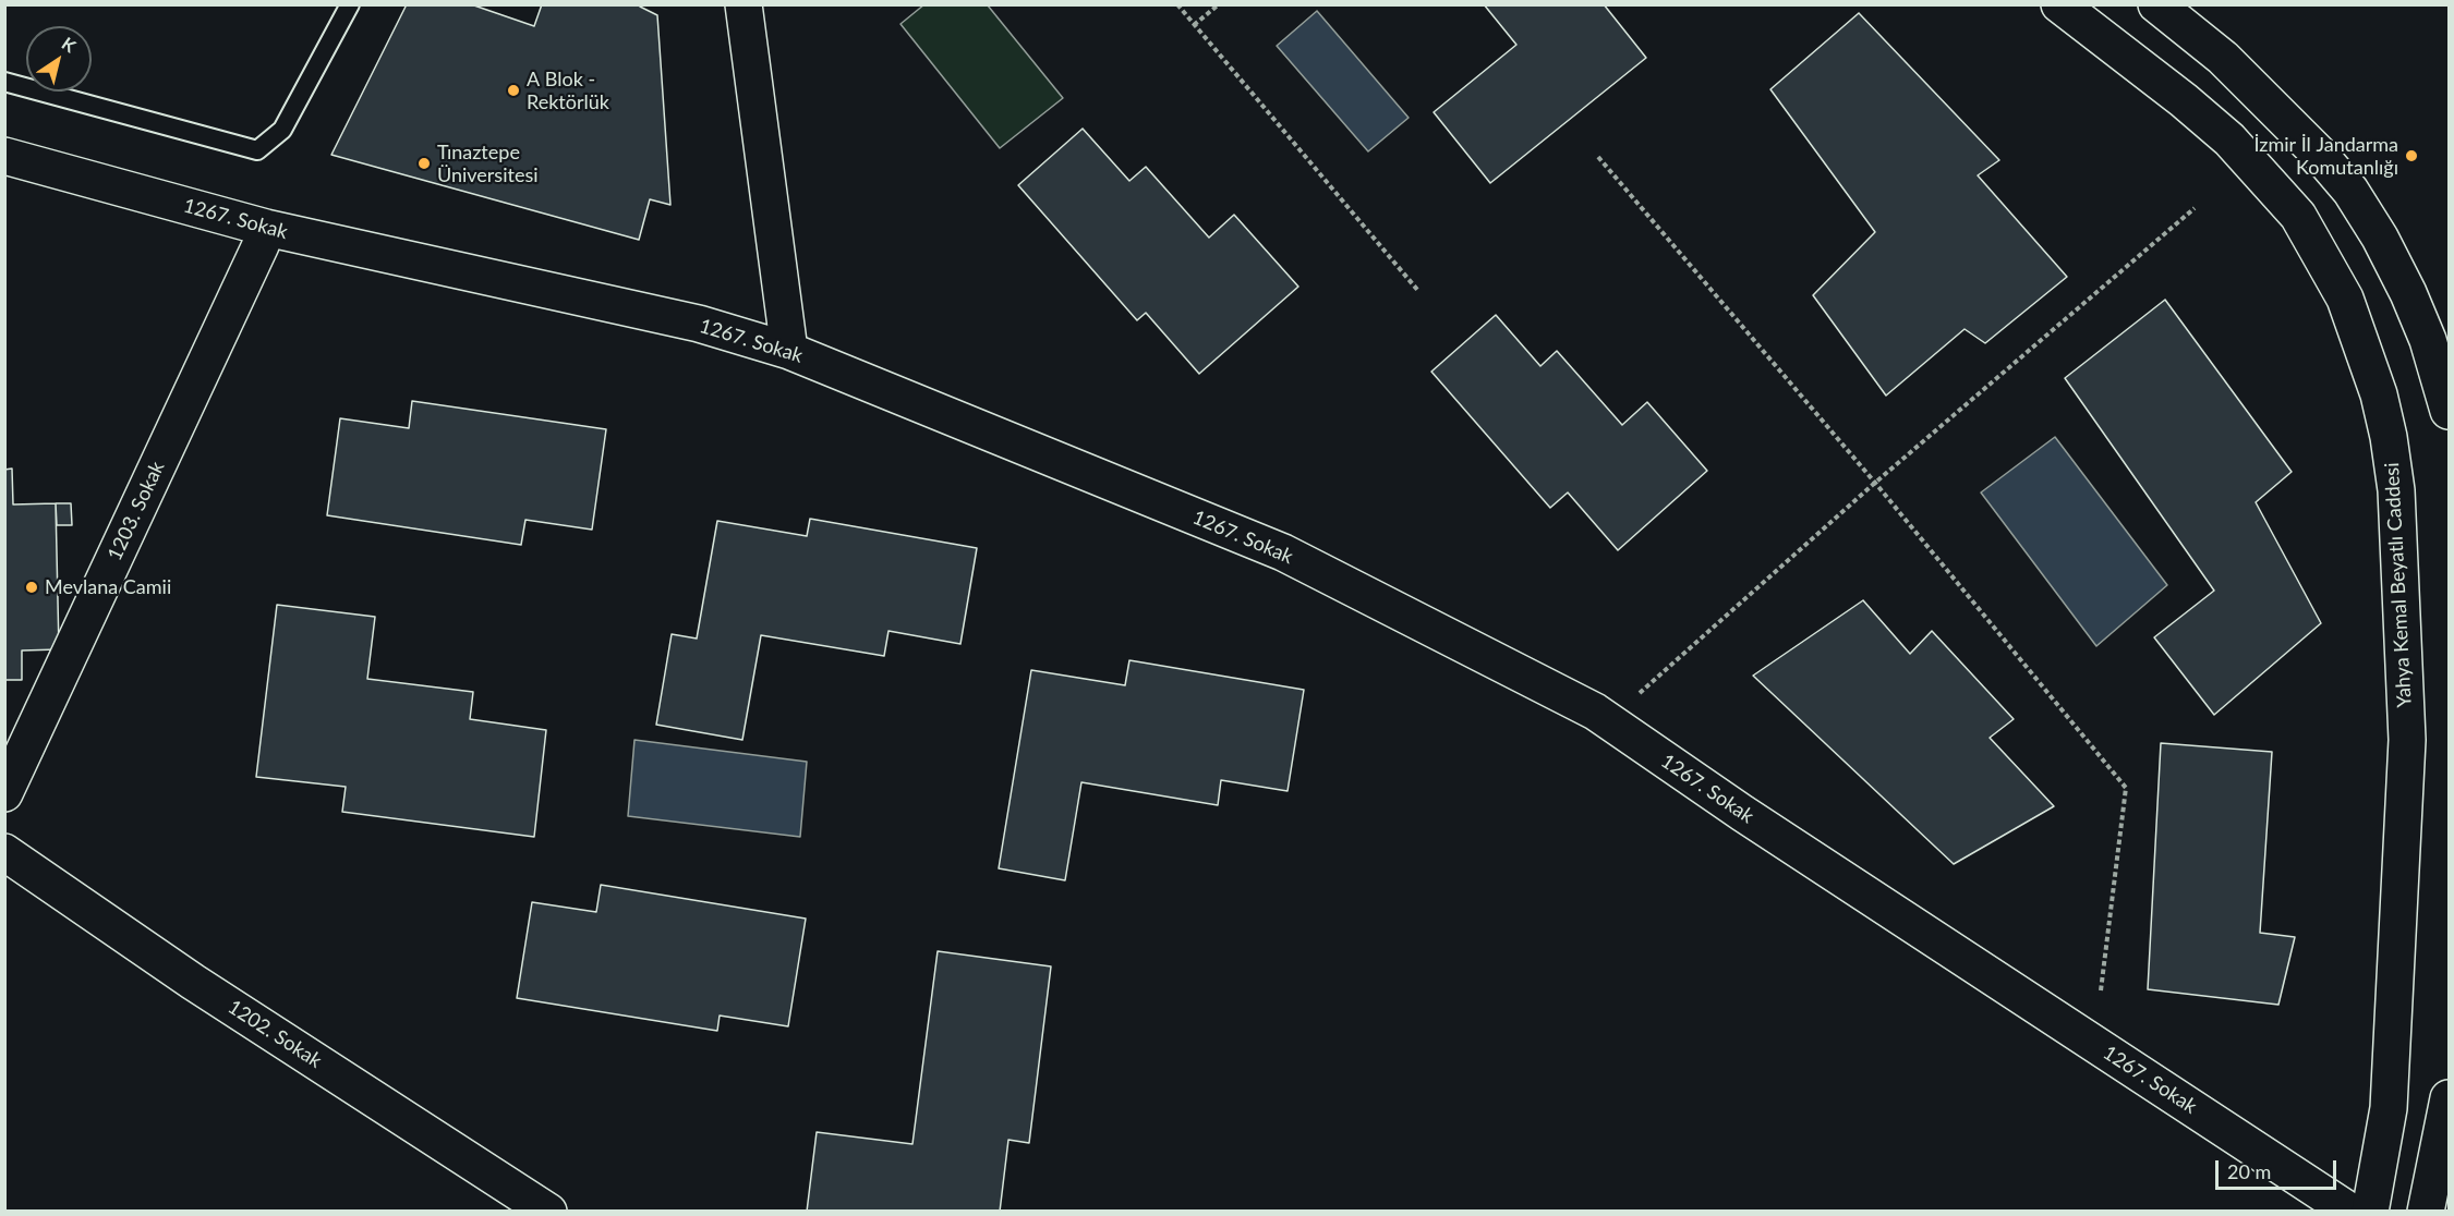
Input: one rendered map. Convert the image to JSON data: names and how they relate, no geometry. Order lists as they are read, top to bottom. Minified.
{"streets":{"street":["1267. Sokak","1203. Sokak","Yahya Kemal Beyatlı Caddesi","1202. Sokak"]},"crossings":[["1267. Sokak","1203. Sokak"]],"places":["A Blok - Rektörlük","İzmir İl Jandarma Komutanlığı","Tınaztepe Üniversitesi","Mevlana Camii"],"scale_bar":"20 m","north":"top right"}
